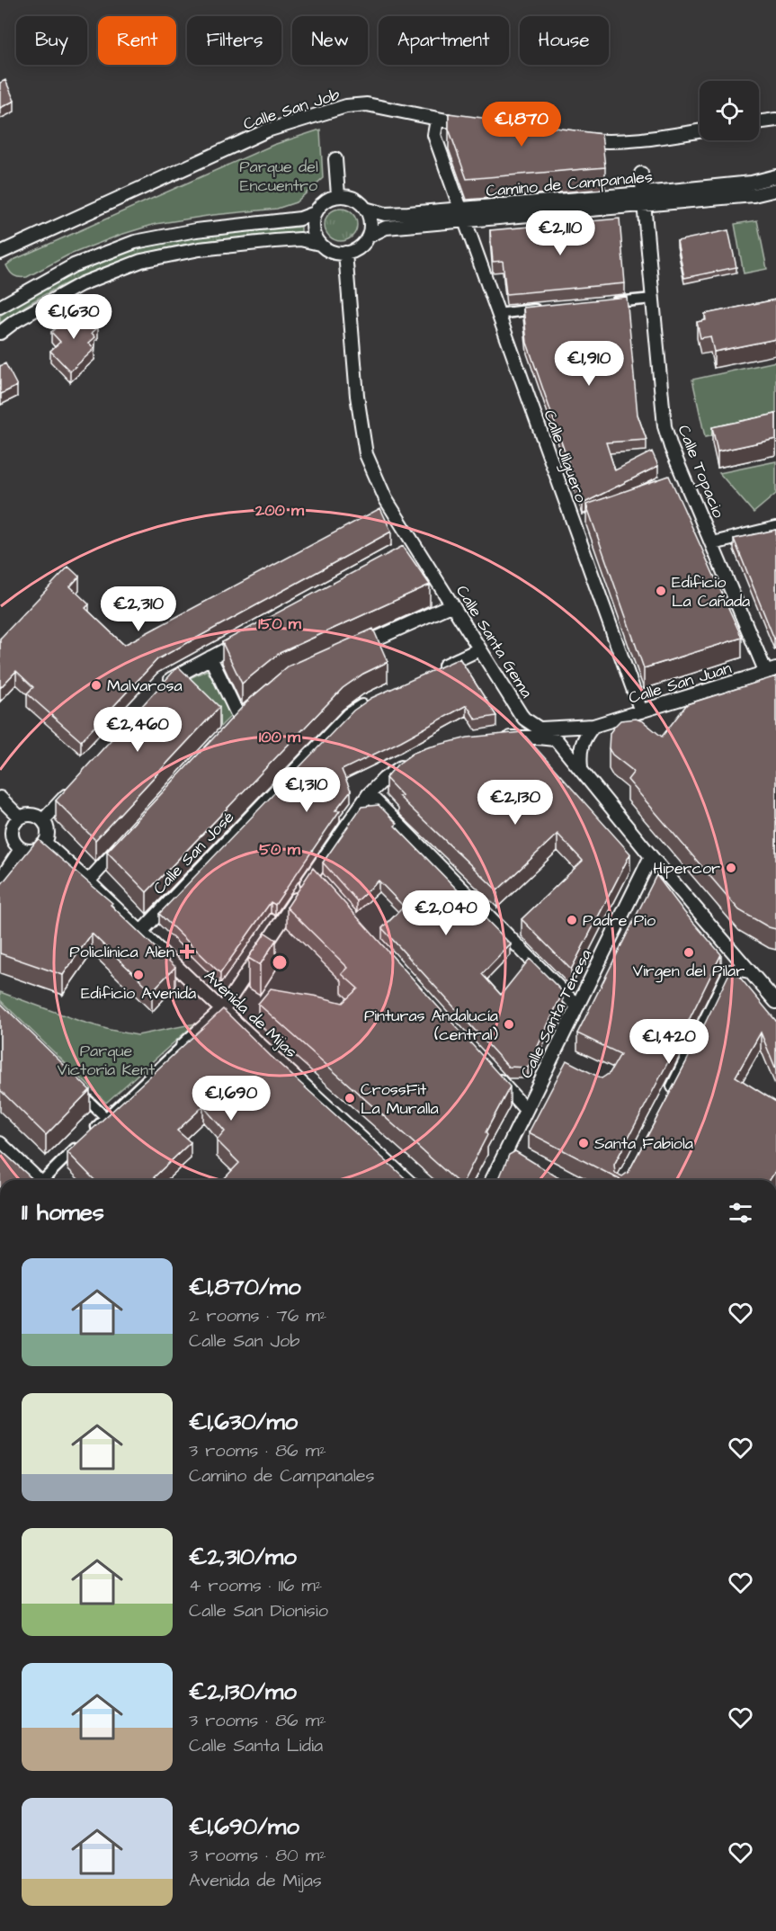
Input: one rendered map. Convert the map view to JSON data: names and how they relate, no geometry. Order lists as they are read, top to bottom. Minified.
{"streets":{"street":["Calle San Job","Camino de Campanales","Calle Jilguero","Calle Topacio","Calle Santa Gema","Calle San Juan","Calle San José","Avenida de Mijas","Calle Santa Teresa"]},"crossings":[["Calle San Job","Calle Jilguero"],["Camino de Campanales","Calle Jilguero"],["Camino de Campanales","Calle Topacio"],["Camino de Campanales","Calle Santa Gema"],["Calle Jilguero","Calle San Juan"],["Calle Topacio","Calle San Juan"],["Calle Santa Gema","Calle San Juan"],["Calle Santa Gema","Calle Santa Teresa"],["Calle San José","Avenida de Mijas"]],"parks":["Parque del Encuentro","Parque Victoria Kent"],"places":{"other":["Edificio La Cañada","Malvarosa","Hipercor","Padre Pio","Virgen del Pilar","Edificio Avenida","Pinturas Andalucía (central)","CrossFit La Muralla","Santa Fabiola"],"health":["Policlínica Alen"]},"page":{"chip":["Buy","Rent","Filters","New","Apartment","House"],"price":["€1,870","€2,110","€1,630","€1,910","€2,310","€2,460","€1,310","€2,130","€2,040","€1,420","€1,690"],"heading":"11 homes","list":[{"name":"€1,870/mo","note":"2 rooms · 76 m² · Calle San Job"},{"name":"€1,630/mo","note":"3 rooms · 86 m² · Camino de Campanales"},{"name":"€2,310/mo","note":"4 rooms · 116 m² · Calle San Dionisio"},{"name":"€2,130/mo","note":"3 rooms · 86 m² · Calle Santa Lidia"},{"name":"€1,690/mo","note":"3 rooms · 80 m² · Avenida de Mijas"}]},"rings":["200 m","150 m","100 m","50 m"]}
